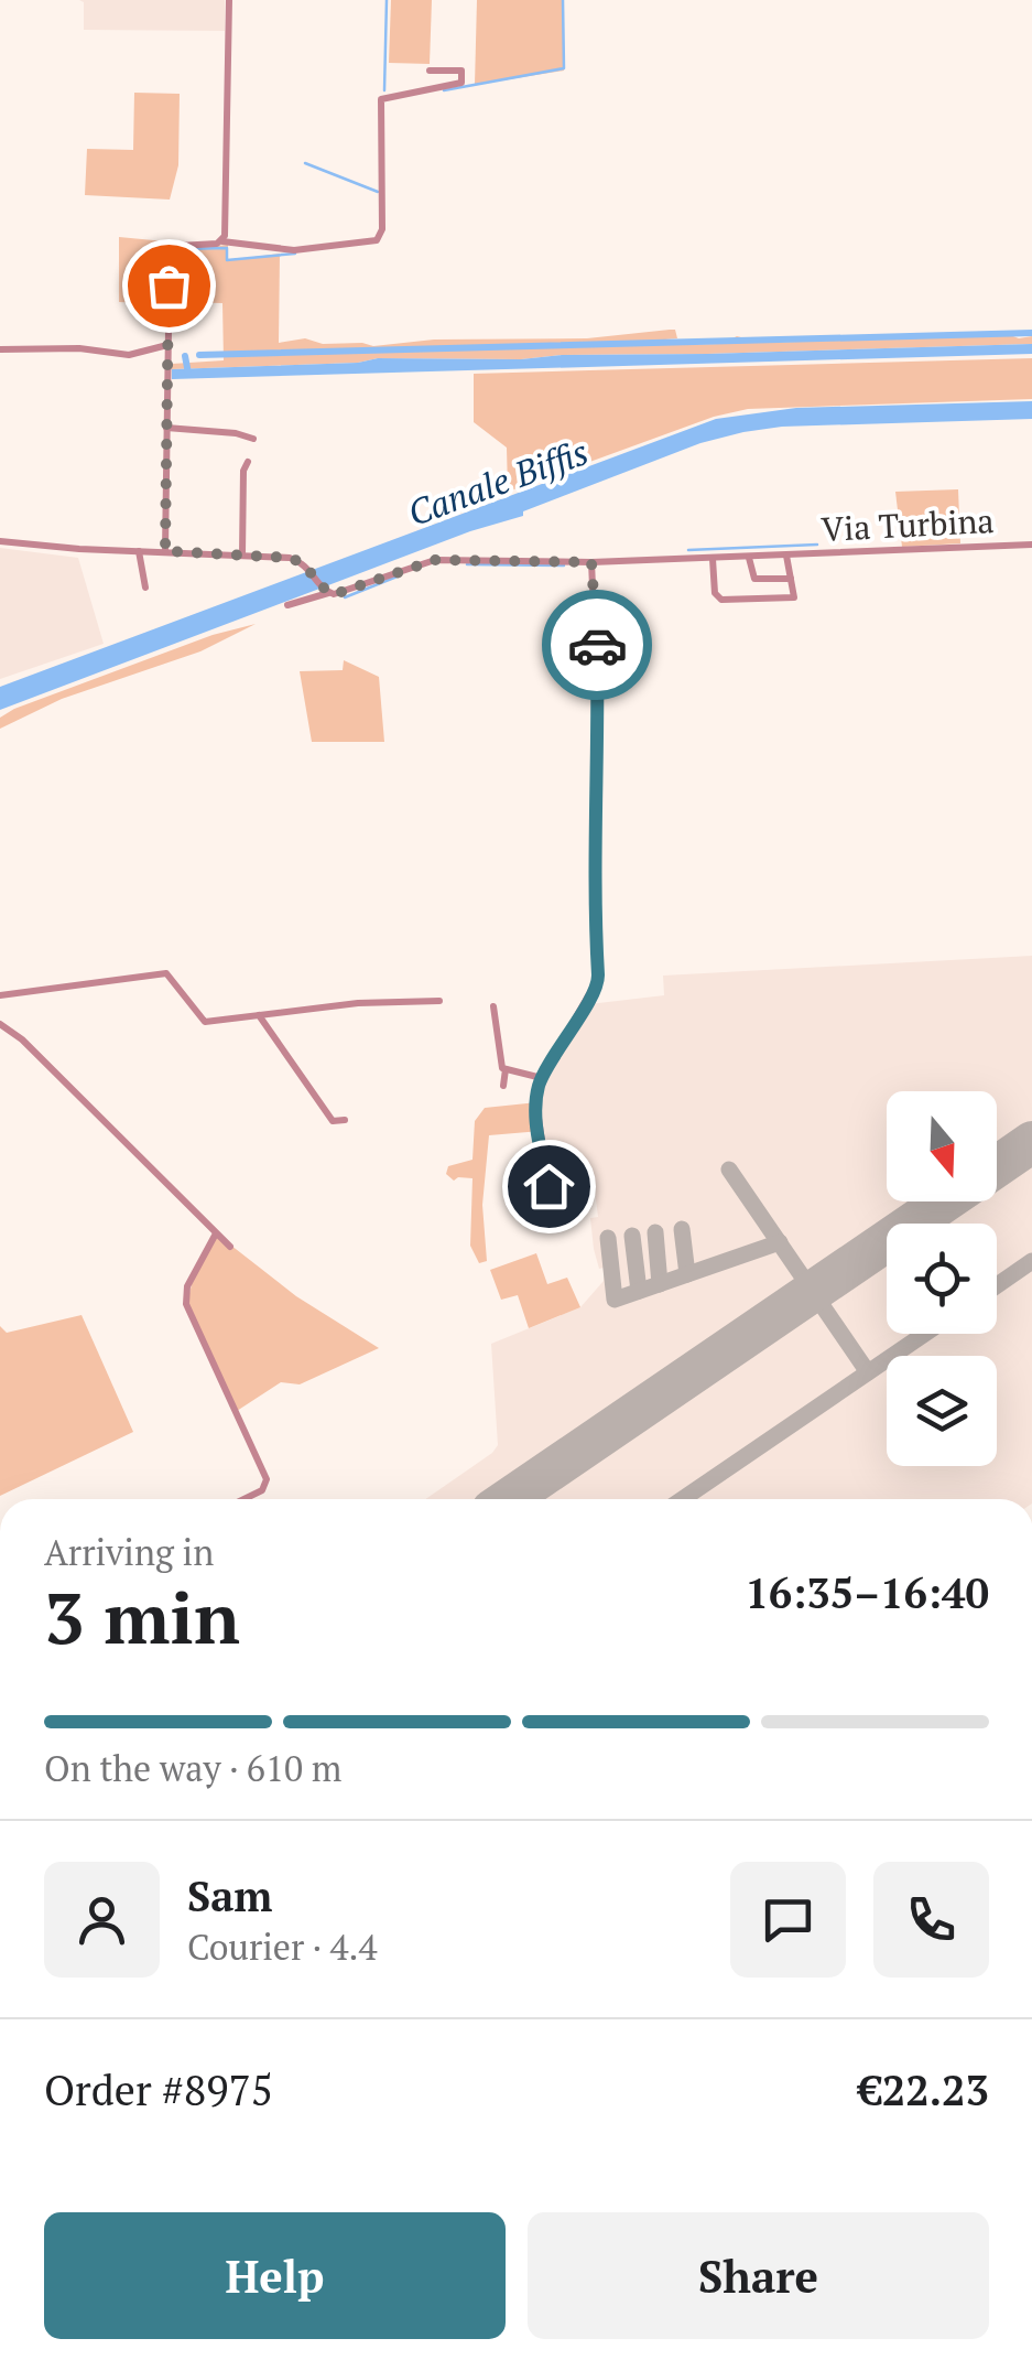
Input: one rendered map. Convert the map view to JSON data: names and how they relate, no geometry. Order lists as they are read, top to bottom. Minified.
{"streets":{"street":["Via Turbina"]},"water":["Canale Biffis"],"north":"bottom","page":{"heading":["3 min","Arriving in","16:35–16:40"],"panel":["Sam","Courier · 4.4","Order #8975","€22.23"],"bar":"On the way · 610 m","buttons":["Help","Share"]}}
